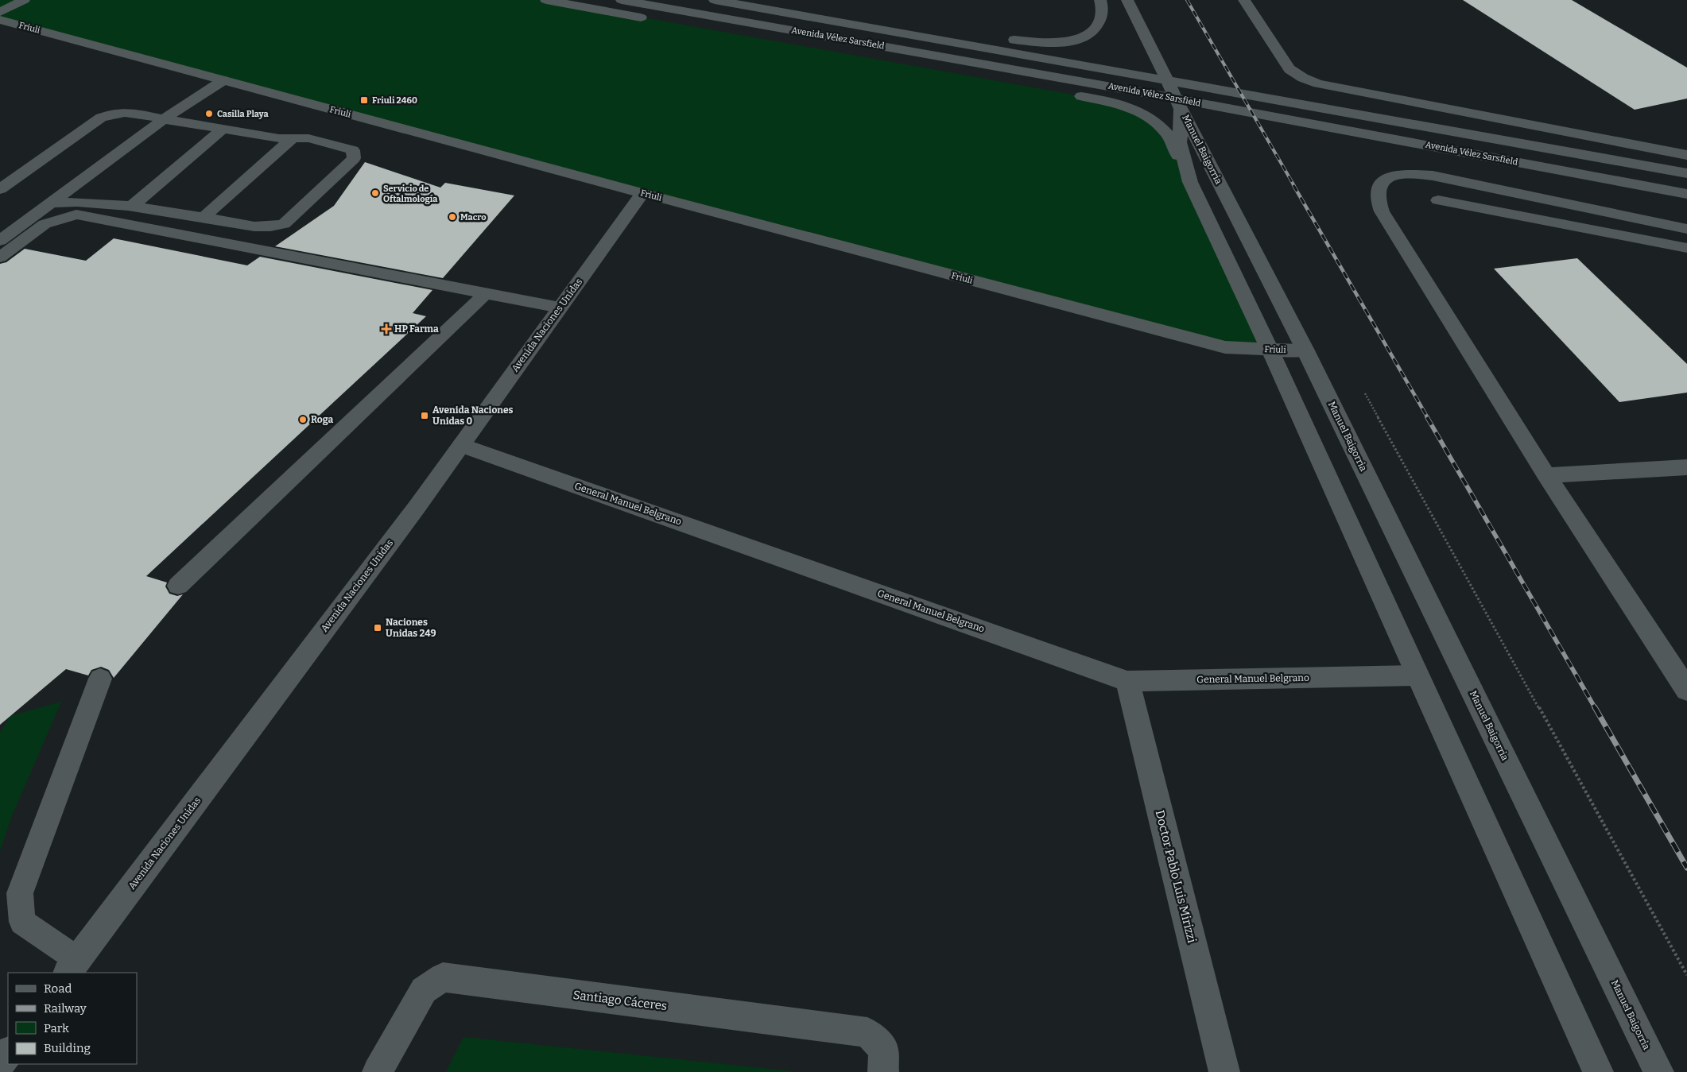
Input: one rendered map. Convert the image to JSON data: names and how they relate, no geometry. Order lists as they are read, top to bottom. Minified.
{"streets":{"main road":["Friuli","Avenida Vélez Sarsfield","Manuel Baigorria","Avenida Naciones Unidas","General Manuel Belgrano","Doctor Pablo Luis Mirizzi","Santiago Cáceres"]},"crossings":[["Friuli","Manuel Baigorria"],["Friuli","Avenida Naciones Unidas"],["Manuel Baigorria","General Manuel Belgrano"],["Avenida Naciones Unidas","General Manuel Belgrano"],["General Manuel Belgrano","Doctor Pablo Luis Mirizzi"]],"places":{"transit":["Friuli 2460","Avenida Naciones Unidas 0","Naciones Unidas 249"],"other":["Casilla Playa","Servicio de Oftalmología","Macro","Roga"],"health":["HP Farma"]},"legend":["Road","Railway","Park","Building"]}
